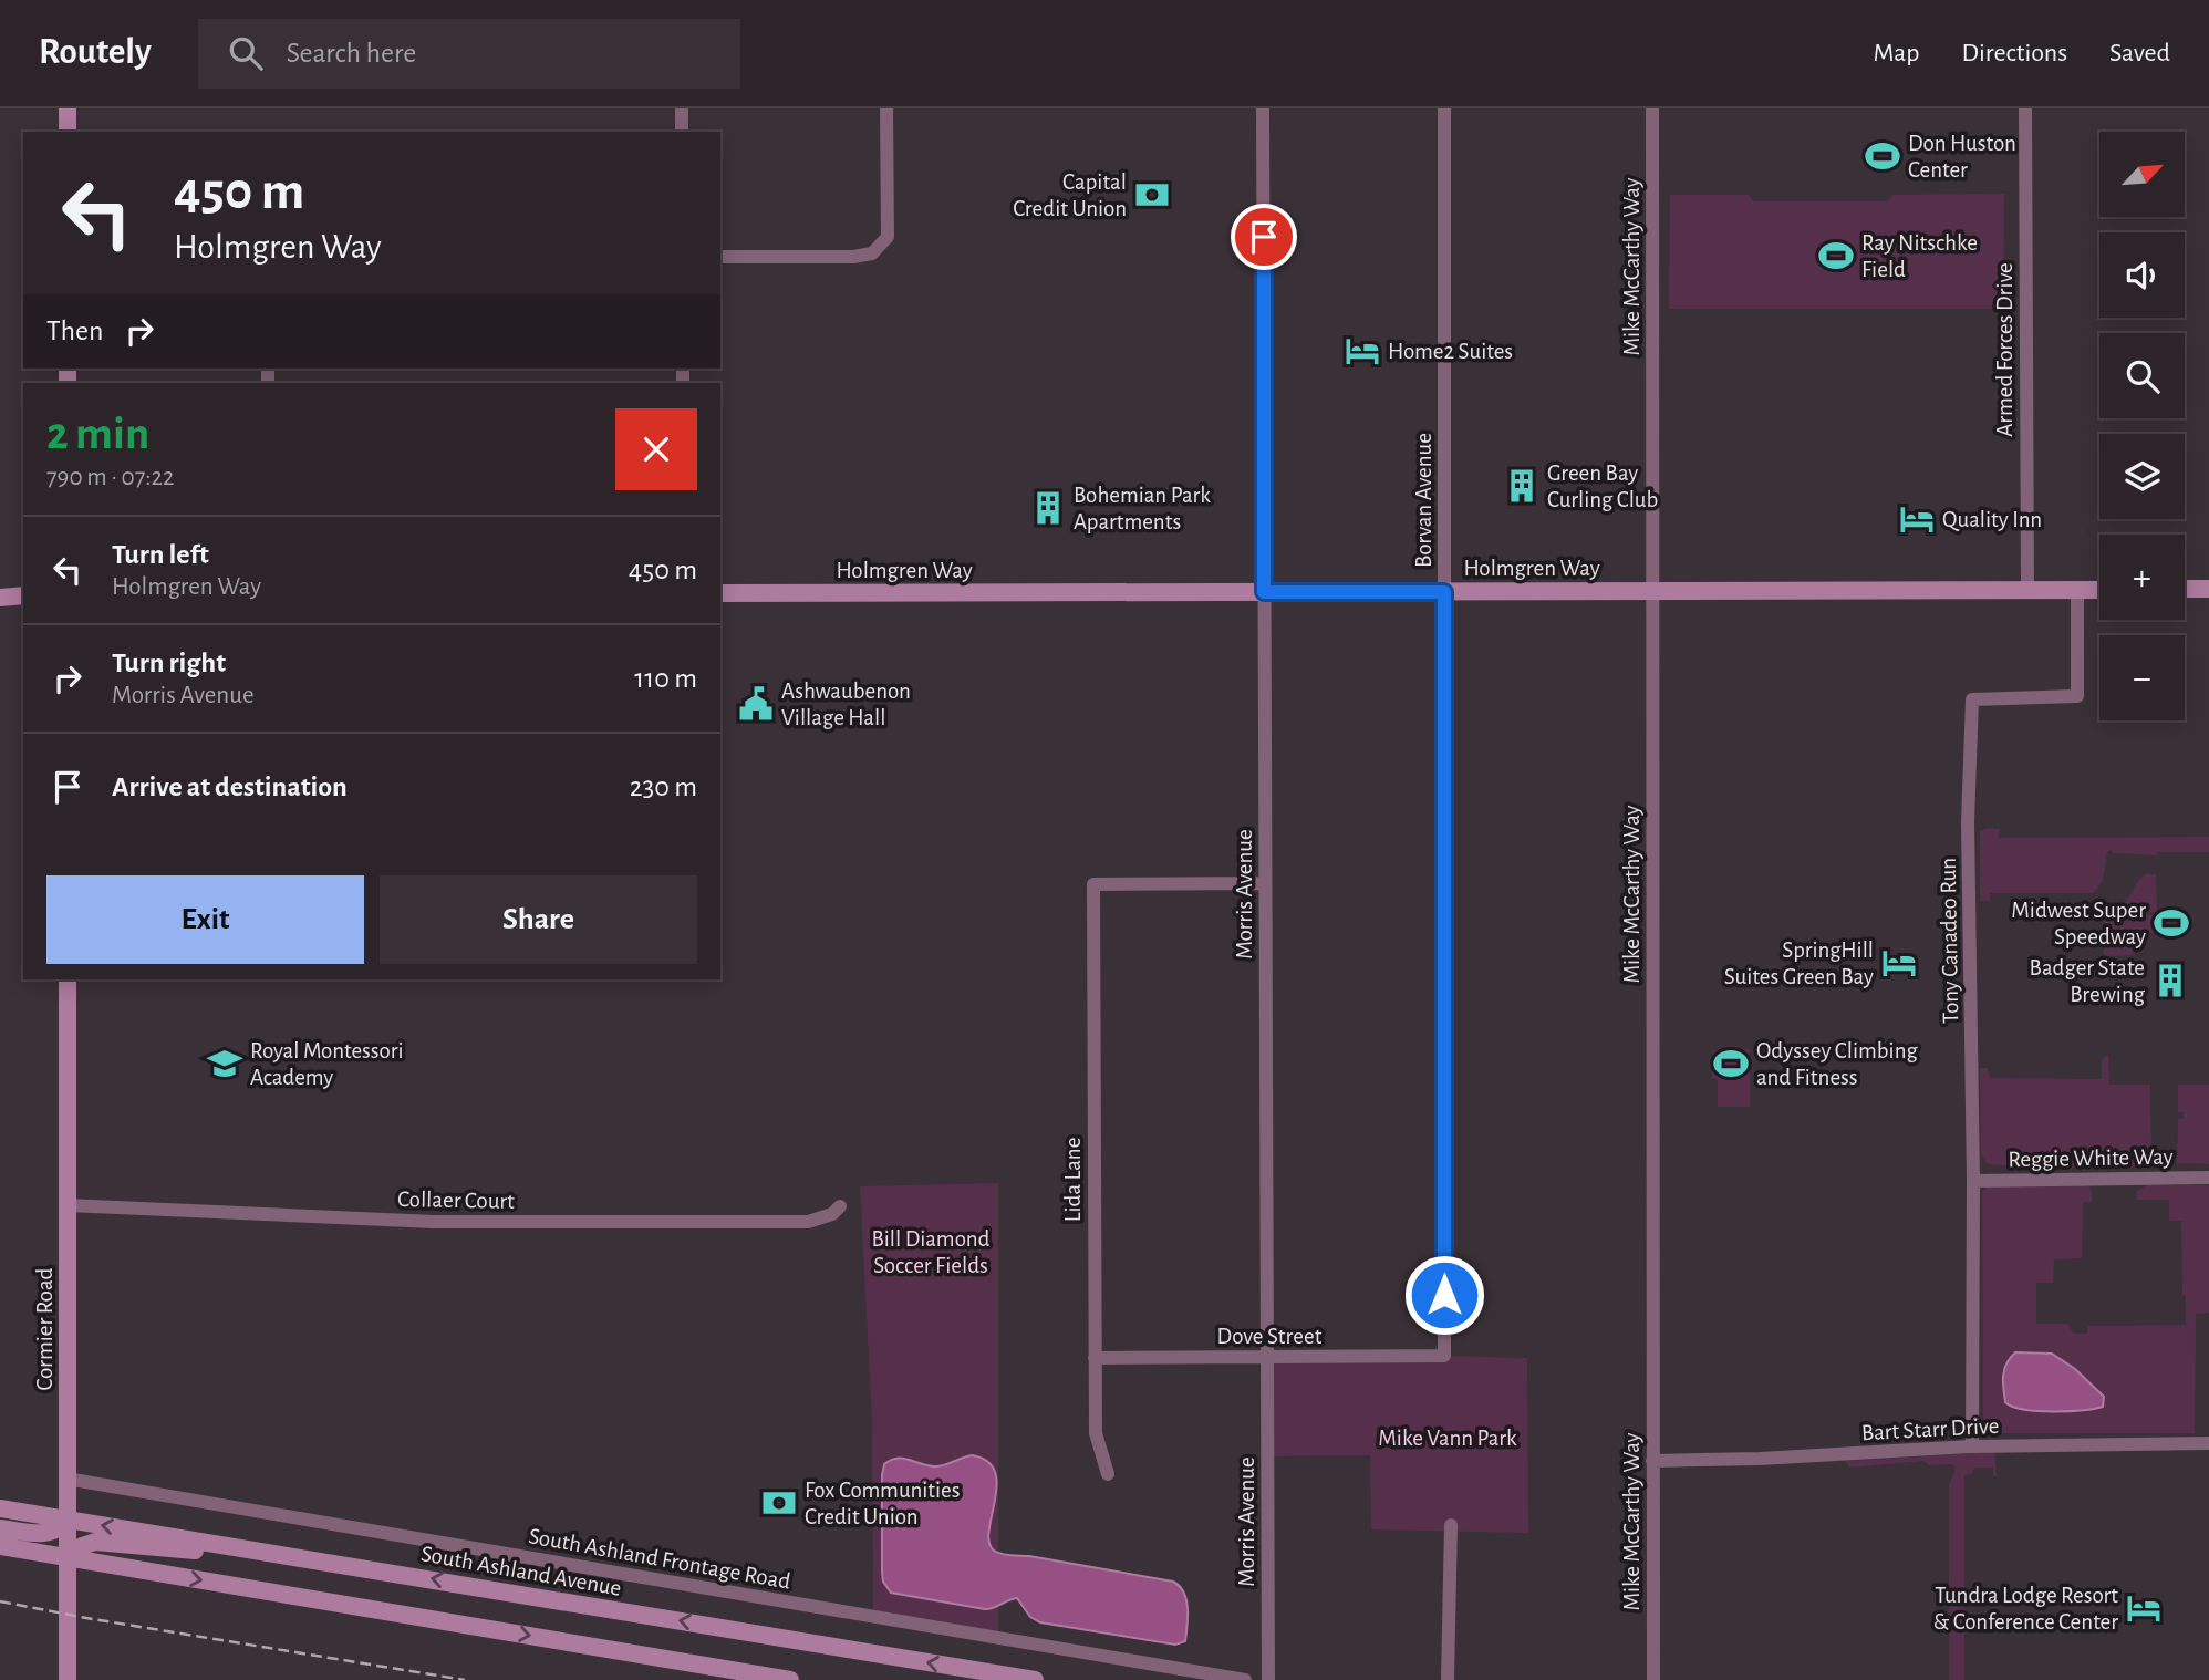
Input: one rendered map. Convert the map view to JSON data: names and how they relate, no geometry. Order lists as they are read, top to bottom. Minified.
{"streets":{"street":["Mike McCarthy Way","Armed Forces Drive","Borvan Avenue","Holmgren Way","Morris Avenue","Tony Canadeo Run","Reggie White Way","Lida Lane","Collaer Court","Cormier Road","Dove Street","Bart Starr Drive","South Ashland Frontage Road","South Ashland Avenue"]},"crossings":[["Mike McCarthy Way","Holmgren Way"],["Mike McCarthy Way","Bart Starr Drive"],["Armed Forces Drive","Holmgren Way"],["Borvan Avenue","Holmgren Way"],["Borvan Avenue","Dove Street"],["Holmgren Way","Morris Avenue"],["Holmgren Way","Tony Canadeo Run"],["Morris Avenue","Lida Lane"],["Morris Avenue","Dove Street"],["Tony Canadeo Run","Reggie White Way"],["Tony Canadeo Run","Bart Starr Drive"],["Lida Lane","Dove Street"],["Collaer Court","Cormier Road"],["Cormier Road","South Ashland Frontage Road"],["Cormier Road","South Ashland Avenue"]],"parks":["Bill Diamond Soccer Fields","Mike Vann Park"],"places":{"sports":["Don Huston Center","Ray Nitschke Field","Midwest Super Speedway","Odyssey Climbing and Fitness"],"bank":["Capital Credit Union","Fox Communities Credit Union"],"hotel":["Home2 Suites","Quality Inn","SpringHill Suites Green Bay","Tundra Lodge Resort & Conference Center"],"building":["Green Bay Curling Club","Bohemian Park Apartments","Badger State Brewing"],"public building":["Ashwaubenon Village Hall"],"school or university":["Royal Montessori Academy"]},"north":"top right","page":{"header":"Routely","search":"Search here","nav":["Map","Directions","Saved"],"map_buttons":["+","−"],"turn":["450 m","Holmgren Way"],"then":"Then","heading":["2 min","790 m · 07:22"],"list":[{"name":"Turn left","note":"Holmgren Way","value":"450 m"},{"name":"Turn right","note":"Morris Avenue","value":"110 m"},{"name":"Arrive at destination","value":"230 m"}],"buttons":["Exit","Share"]}}
